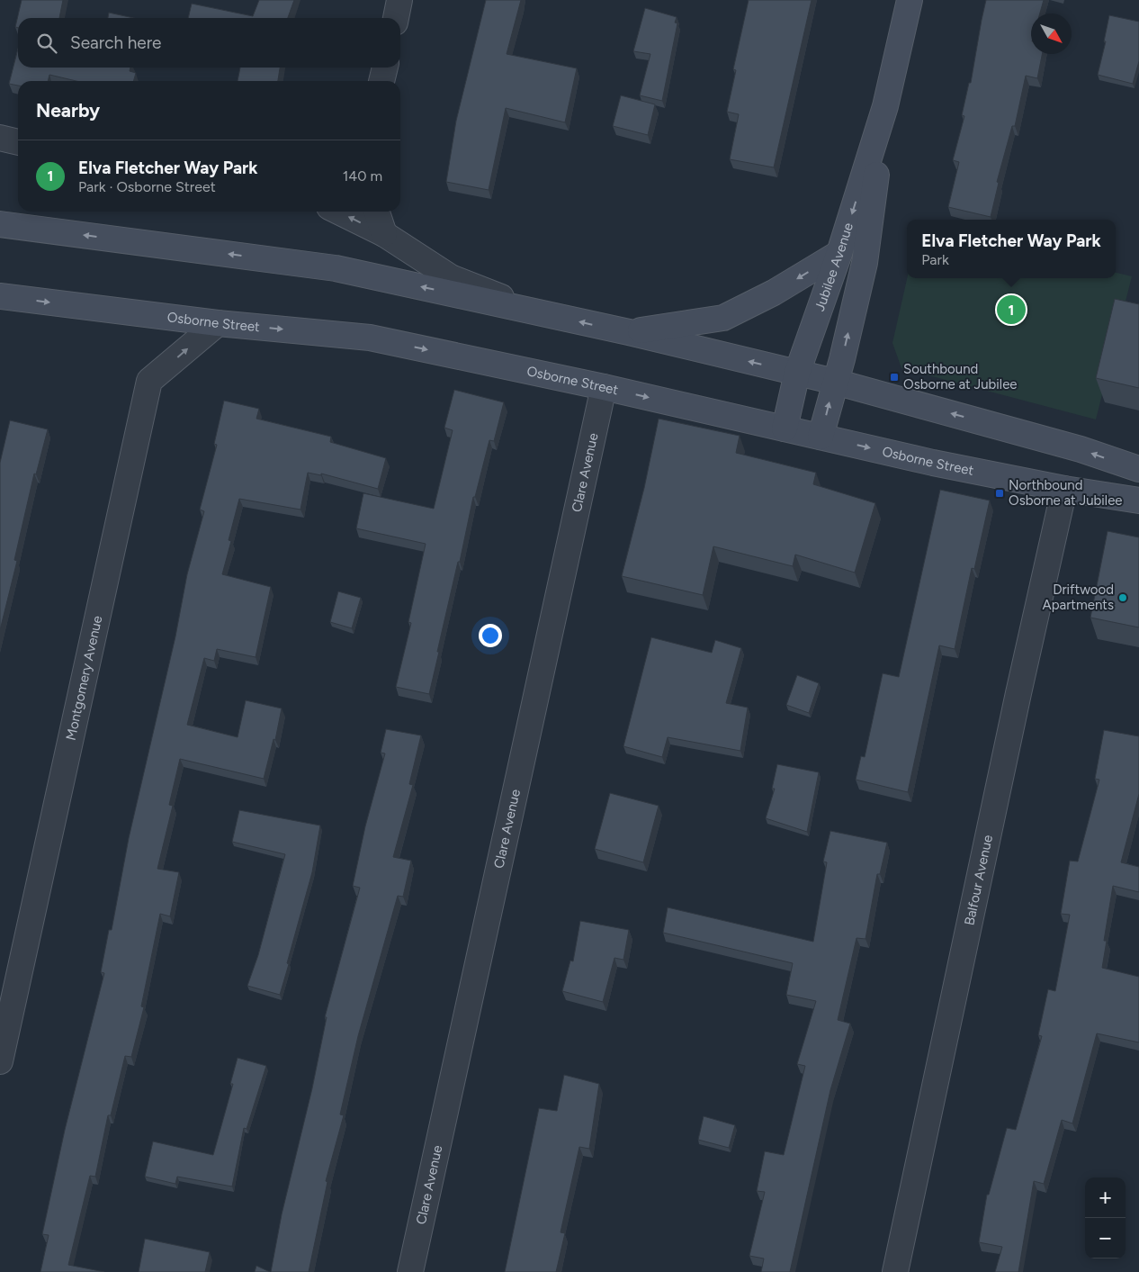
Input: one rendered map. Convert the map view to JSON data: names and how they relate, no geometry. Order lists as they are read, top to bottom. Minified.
{"streets":{"main road":["Jubilee Avenue","Osborne Street"],"street":["Clare Avenue","Montgomery Avenue","Balfour Avenue"]},"crossings":[["Jubilee Avenue","Osborne Street"],["Osborne Street","Clare Avenue"],["Osborne Street","Montgomery Avenue"],["Osborne Street","Balfour Avenue"]],"one_way":["Montgomery Avenue"],"places":{"transit":["Southbound Osborne at Jubilee","Northbound Osborne at Jubilee"],"other":["Driftwood Apartments"]},"north":"bottom right","page":{"search":"Search here","heading":"Nearby","list":[{"mark":"1","name":"Elva Fletcher Way Park","note":"Park · Osborne Street","value":"140 m"}],"popup":["Elva Fletcher Way Park","Park"],"pins":"1","map_buttons":["+","−"]}}
